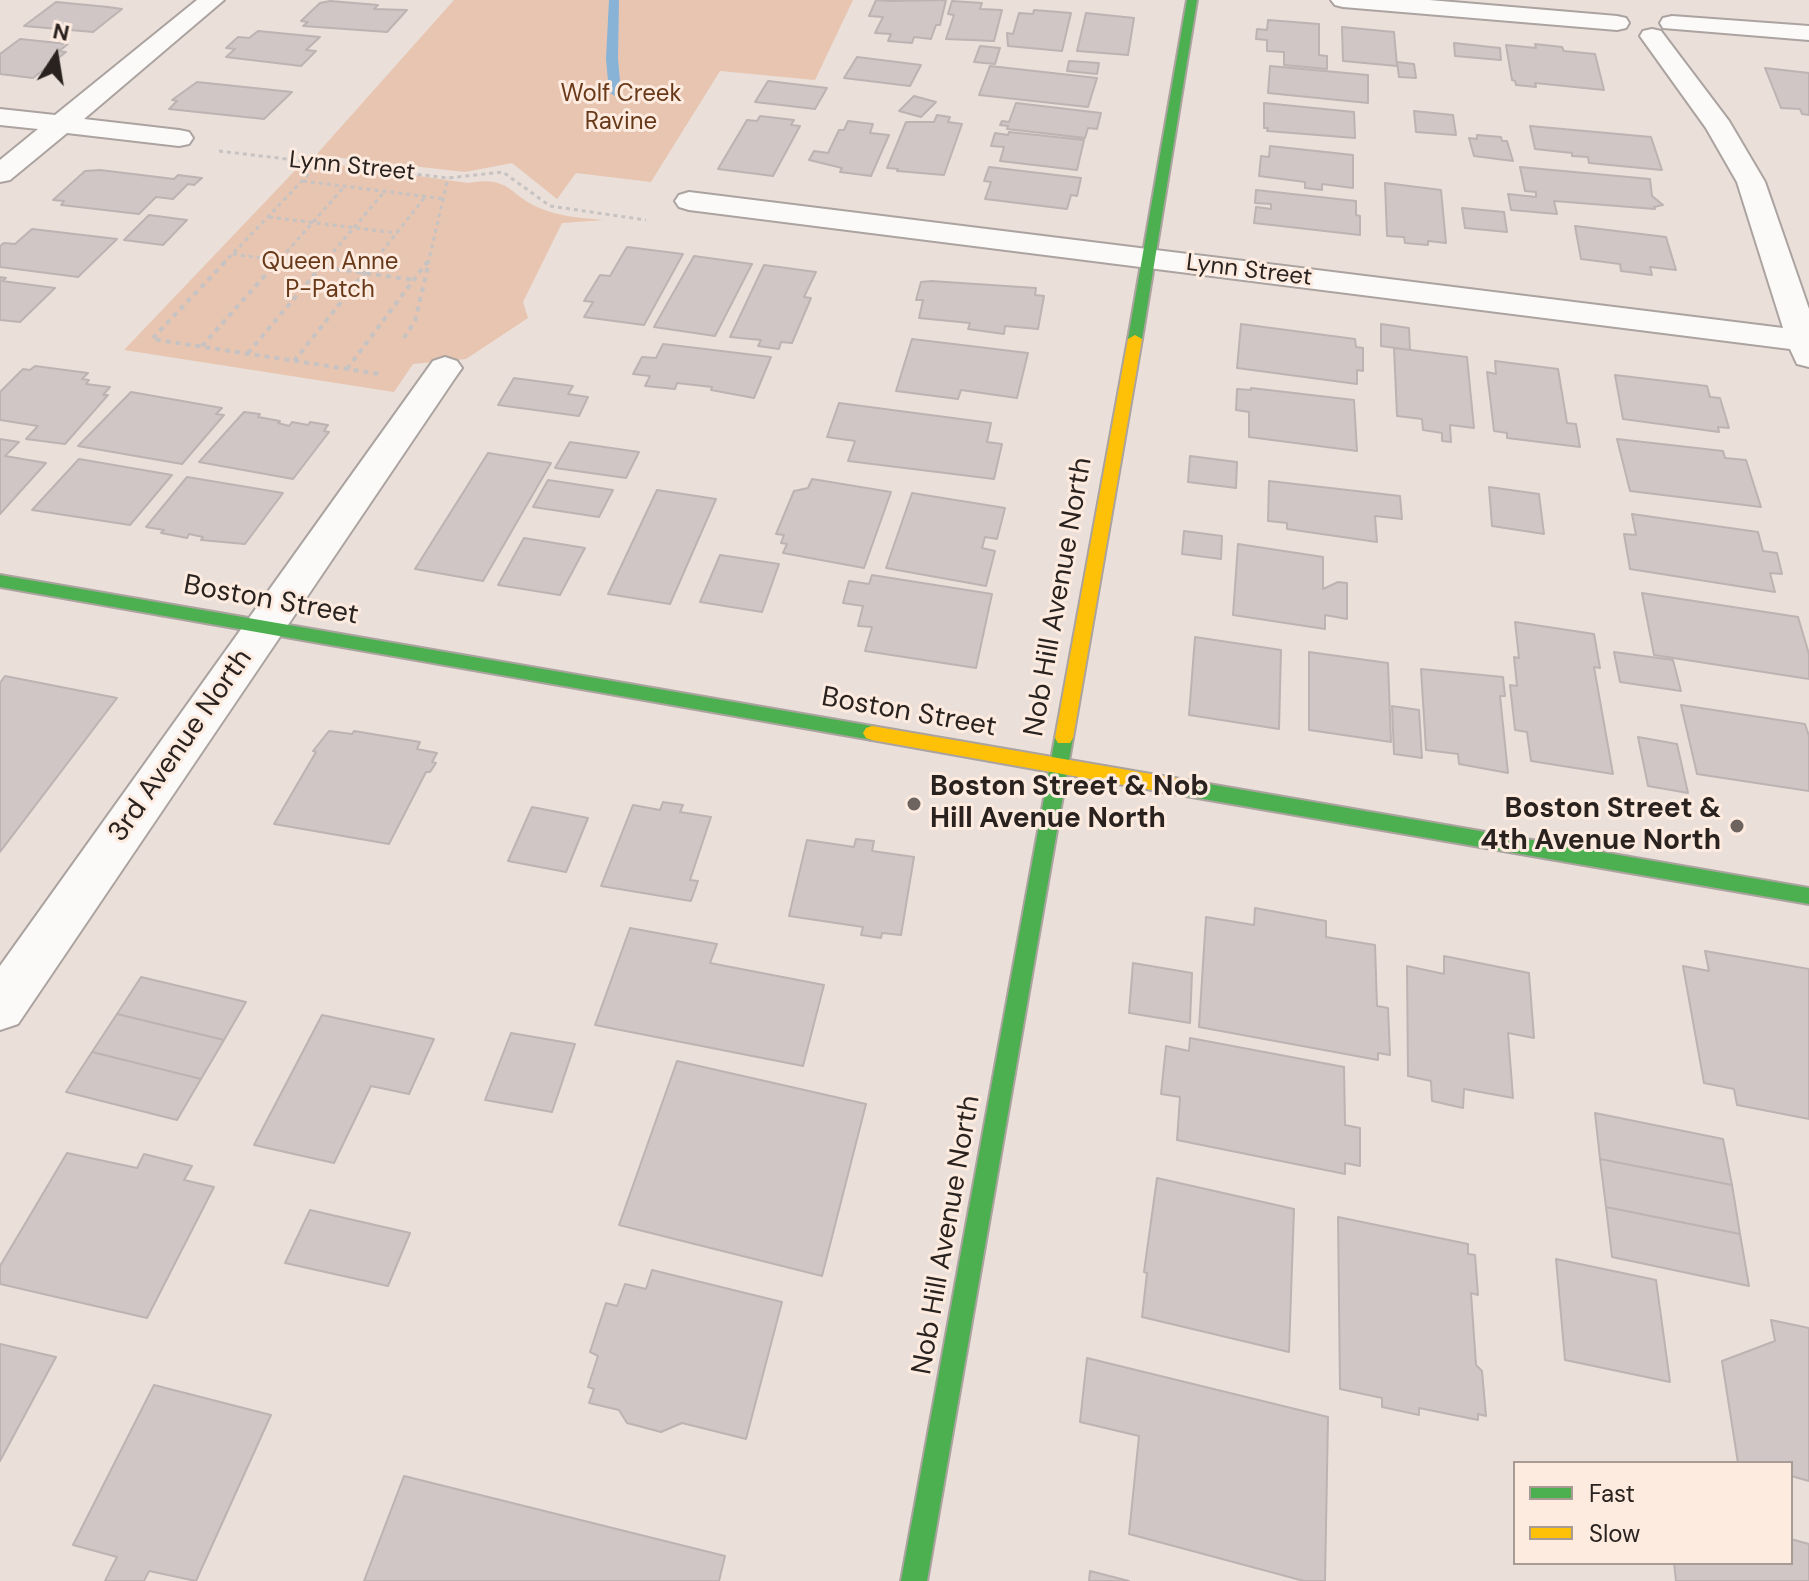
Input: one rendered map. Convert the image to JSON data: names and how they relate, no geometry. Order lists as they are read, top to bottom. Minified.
{"streets":{"street":["Lynn Street","Nob Hill Avenue North","Boston Street","3rd Avenue North"]},"crossings":[["Lynn Street","Nob Hill Avenue North"],["Nob Hill Avenue North","Boston Street"],["Boston Street","3rd Avenue North"]],"parks":["Wolf Creek Ravine","Queen Anne P-Patch"],"places":["Boston Street & Nob Hill Avenue North","Boston Street & 4th Avenue North"],"legend":["Fast","Slow"],"north":"top"}
